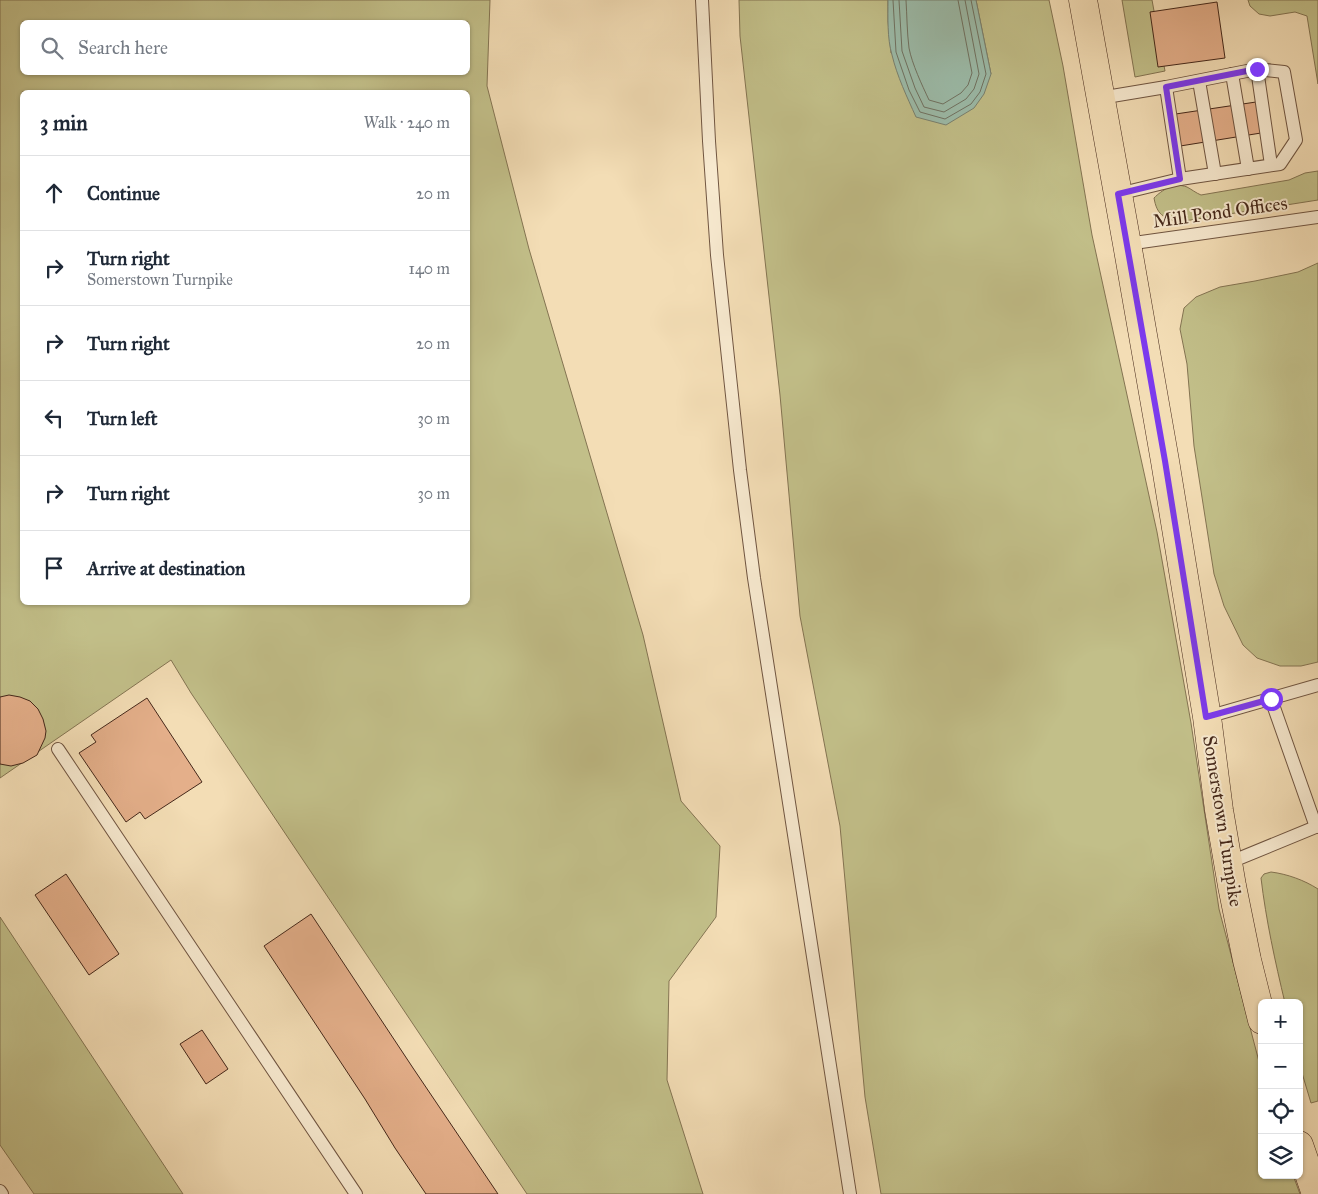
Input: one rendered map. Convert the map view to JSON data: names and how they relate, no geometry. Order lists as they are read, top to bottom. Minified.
{"streets":{"main road":["Somerstown Turnpike"],"lane":["Mill Pond Offices"]},"crossings":[["Mill Pond Offices","Somerstown Turnpike"]],"page":{"search":"Search here","heading":["3 min","Walk · 240 m"],"list":[["Continue","20 m"],["Turn right","Somerstown Turnpike","140 m"],["Turn right","20 m"],["Turn left","30 m"],["Turn right","30 m"],"Arrive at destination"],"map_buttons":["+","−"]}}
